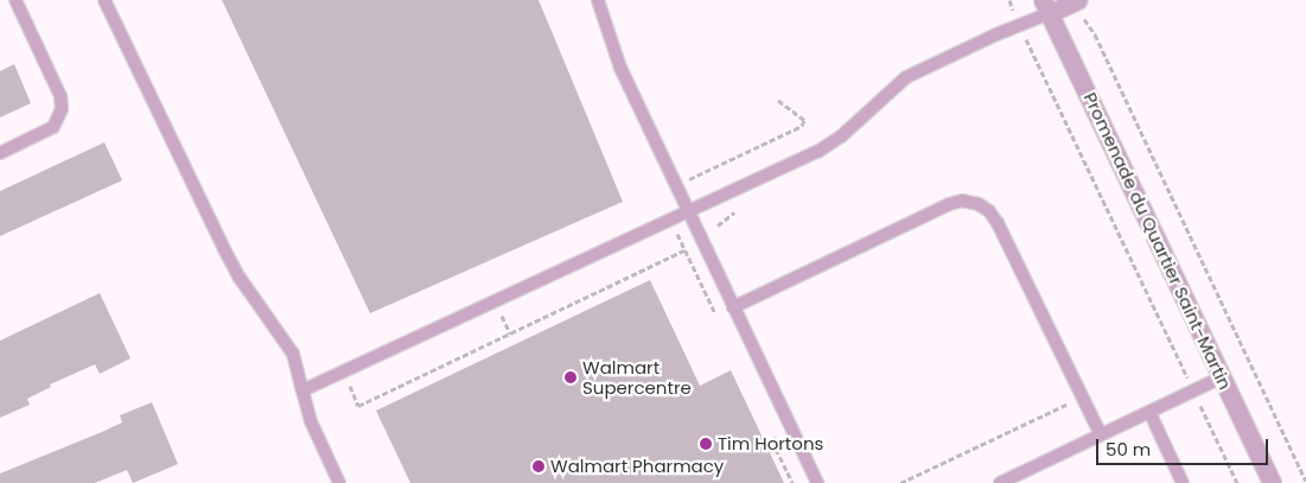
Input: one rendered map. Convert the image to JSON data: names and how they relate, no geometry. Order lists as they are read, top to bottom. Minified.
{"streets":{"street":["Promenade du Quartier Saint-Martin"]},"places":["Walmart Supercentre","Tim Hortons","Walmart Pharmacy"],"scale_bar":"50 m"}
